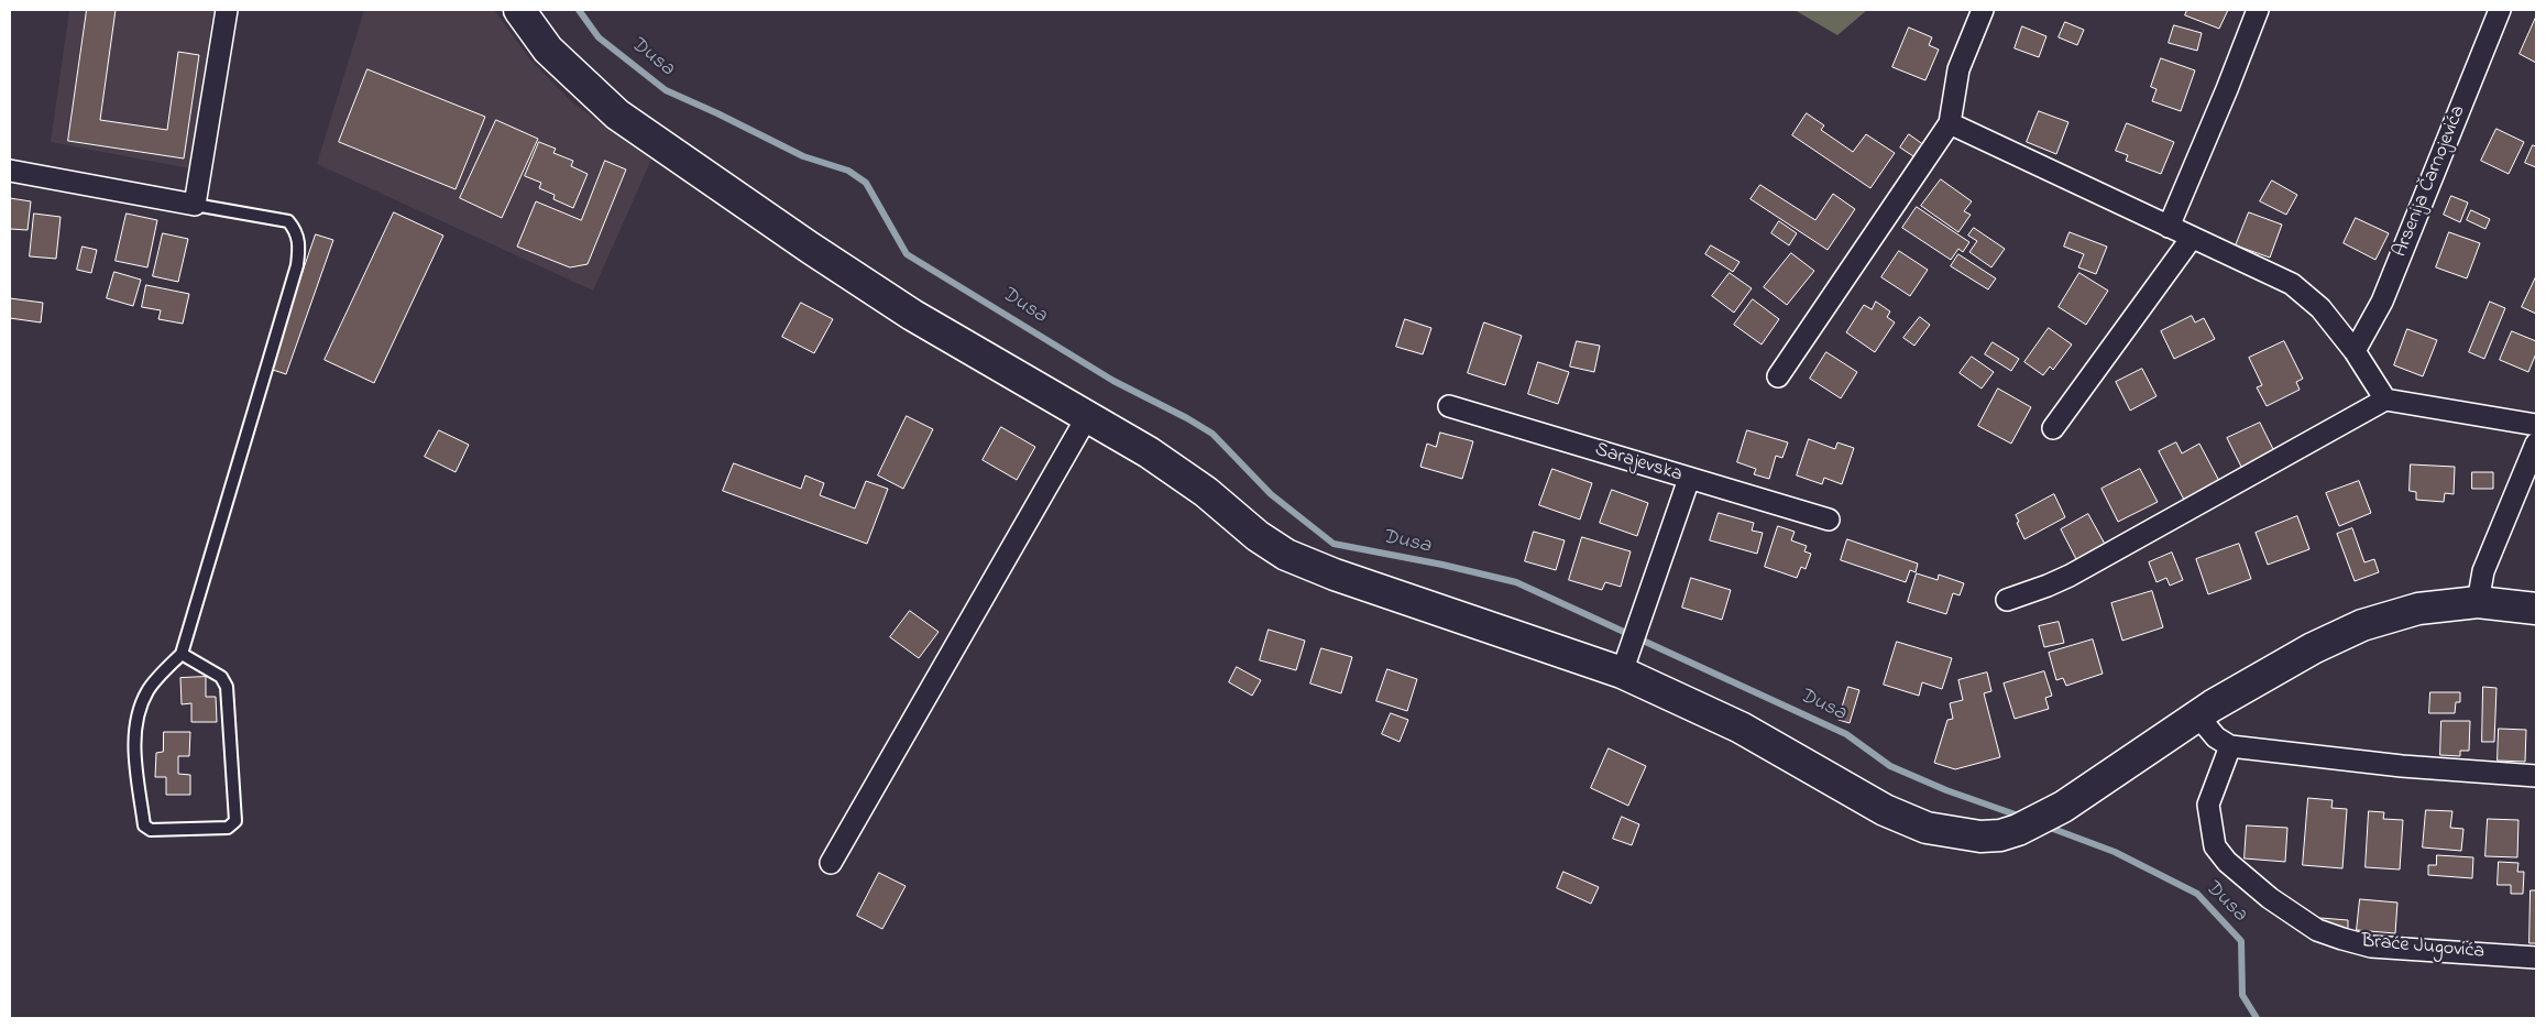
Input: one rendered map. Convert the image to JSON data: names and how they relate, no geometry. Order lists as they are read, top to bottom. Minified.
{"streets":{"street":["Arsenija Čarnojevića","Sarajevska","Braće Jugovića"]},"water":["Dusa"]}
